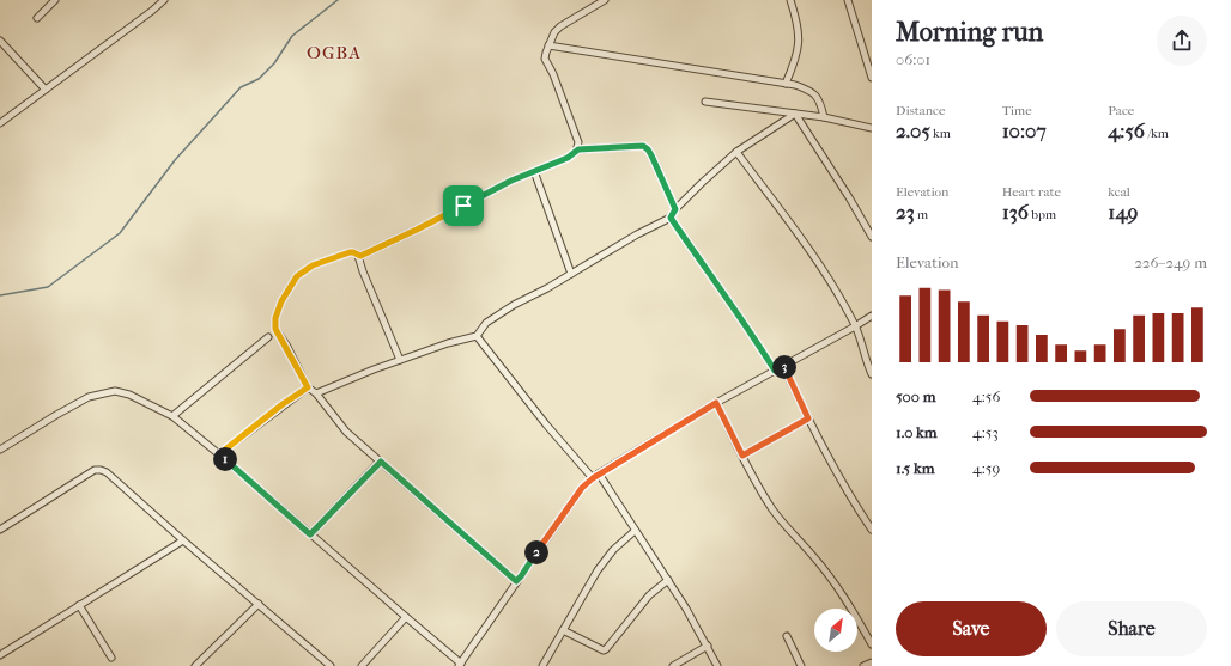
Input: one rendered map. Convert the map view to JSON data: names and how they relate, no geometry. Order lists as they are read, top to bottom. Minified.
{"districts":["OGBA"],"north":"top right","page":{"heading":["Morning run","06:01"],"stats":[["Distance","2.05 km"],["Time","10:07"],["Pace","4:56 /km"],["Elevation","23 m"],["Heart rate","136 bpm"],["kcal","149"]],"chart":["Elevation","226–249 m"],"pins":["3","1","2"],"list":[{"name":"500 m","note":"4:56"},{"name":"1.0 km","note":"4:53"},{"name":"1.5 km","note":"4:59"}],"buttons":["Save","Share"]}}
